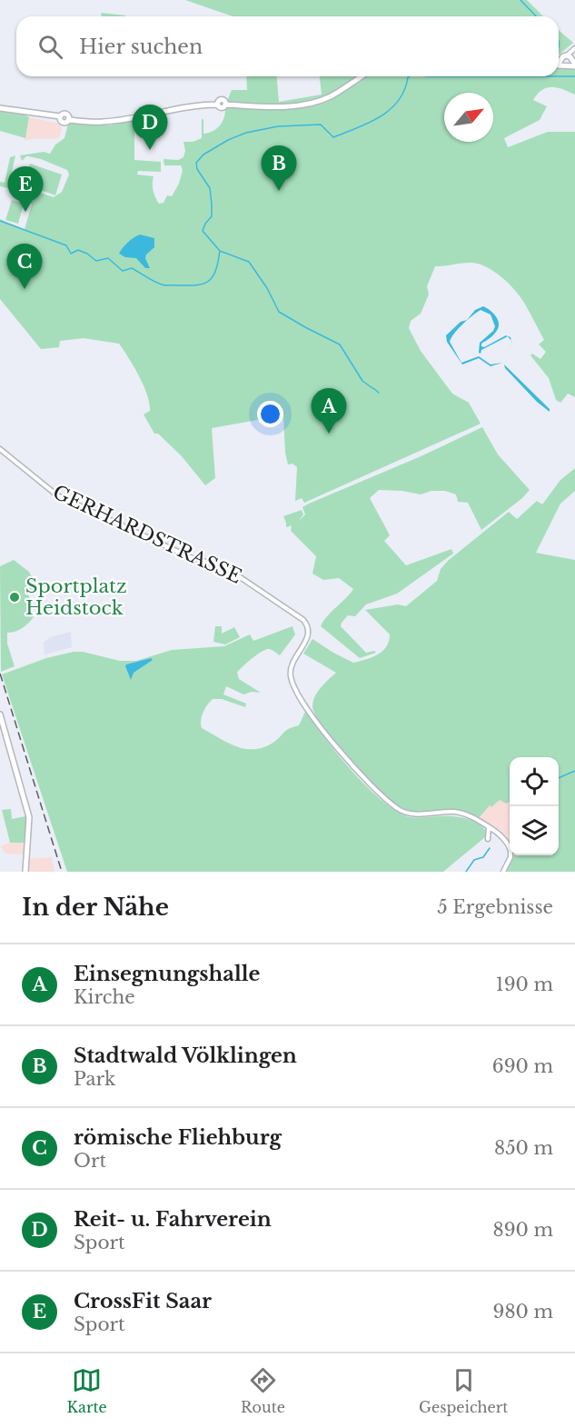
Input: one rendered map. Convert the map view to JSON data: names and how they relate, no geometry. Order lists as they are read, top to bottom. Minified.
{"streets":{"street":["GERHARDSTRASSE"]},"places":["Sportplatz Heidstock"],"north":"top right","page":{"search":"Hier suchen","pins":["D","B","E","C","A"],"heading":["In der Nähe","5 Ergebnisse"],"list":[{"mark":"A","name":"Einsegnungshalle","note":"Kirche","value":"190 m"},{"mark":"B","name":"Stadtwald Völklingen","note":"Park","value":"690 m"},{"mark":"C","name":"römische Fliehburg","note":"Ort","value":"850 m"},{"mark":"D","name":"Reit- u. Fahrverein","note":"Sport","value":"890 m"},{"mark":"E","name":"CrossFit Saar","note":"Sport","value":"980 m"}],"nav":["Karte","Route","Gespeichert"]}}
